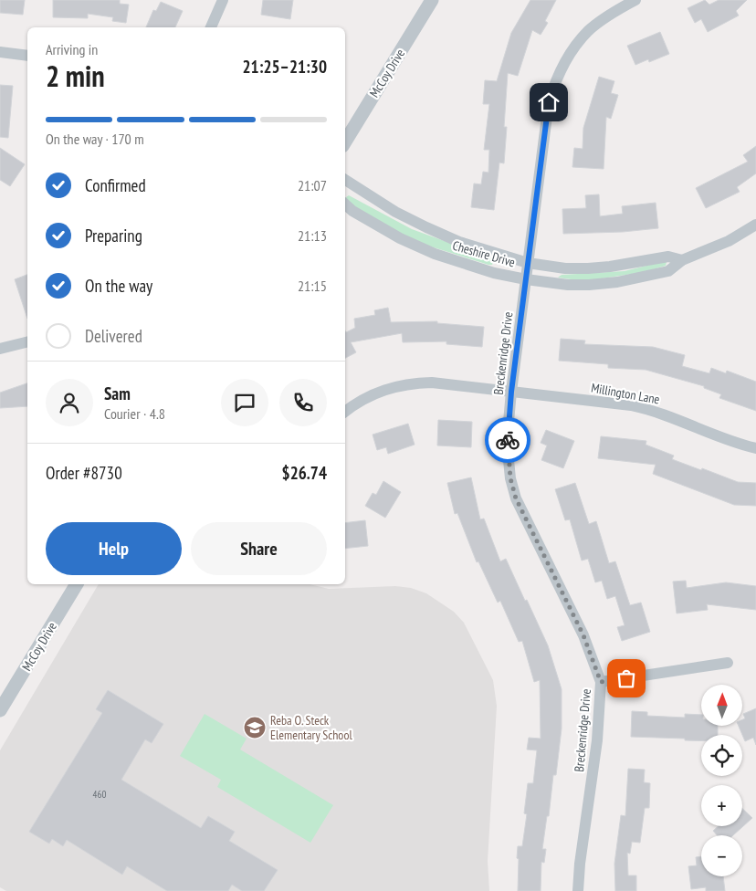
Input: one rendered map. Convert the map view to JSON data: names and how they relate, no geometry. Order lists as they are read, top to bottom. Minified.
{"streets":{"street":["McCoy Drive","Cheshire Drive","Breckenridge Drive","Millington Lane"]},"crossings":[["Cheshire Drive","Breckenridge Drive"],["Breckenridge Drive","Millington Lane"]],"places":{"school or university":["Reba O. Steck Elementary School"]},"house_numbers":["460"],"north":"top","page":{"heading":["2 min","Arriving in","21:25–21:30"],"panel":["Sam","Courier · 4.8","Order #8730","$26.74"],"bar":"On the way · 170 m","list":[["Confirmed","21:07"],["Preparing","21:13"],["On the way","21:15"],"Delivered"],"buttons":["Help","Share"],"map_buttons":["+","−"]}}
